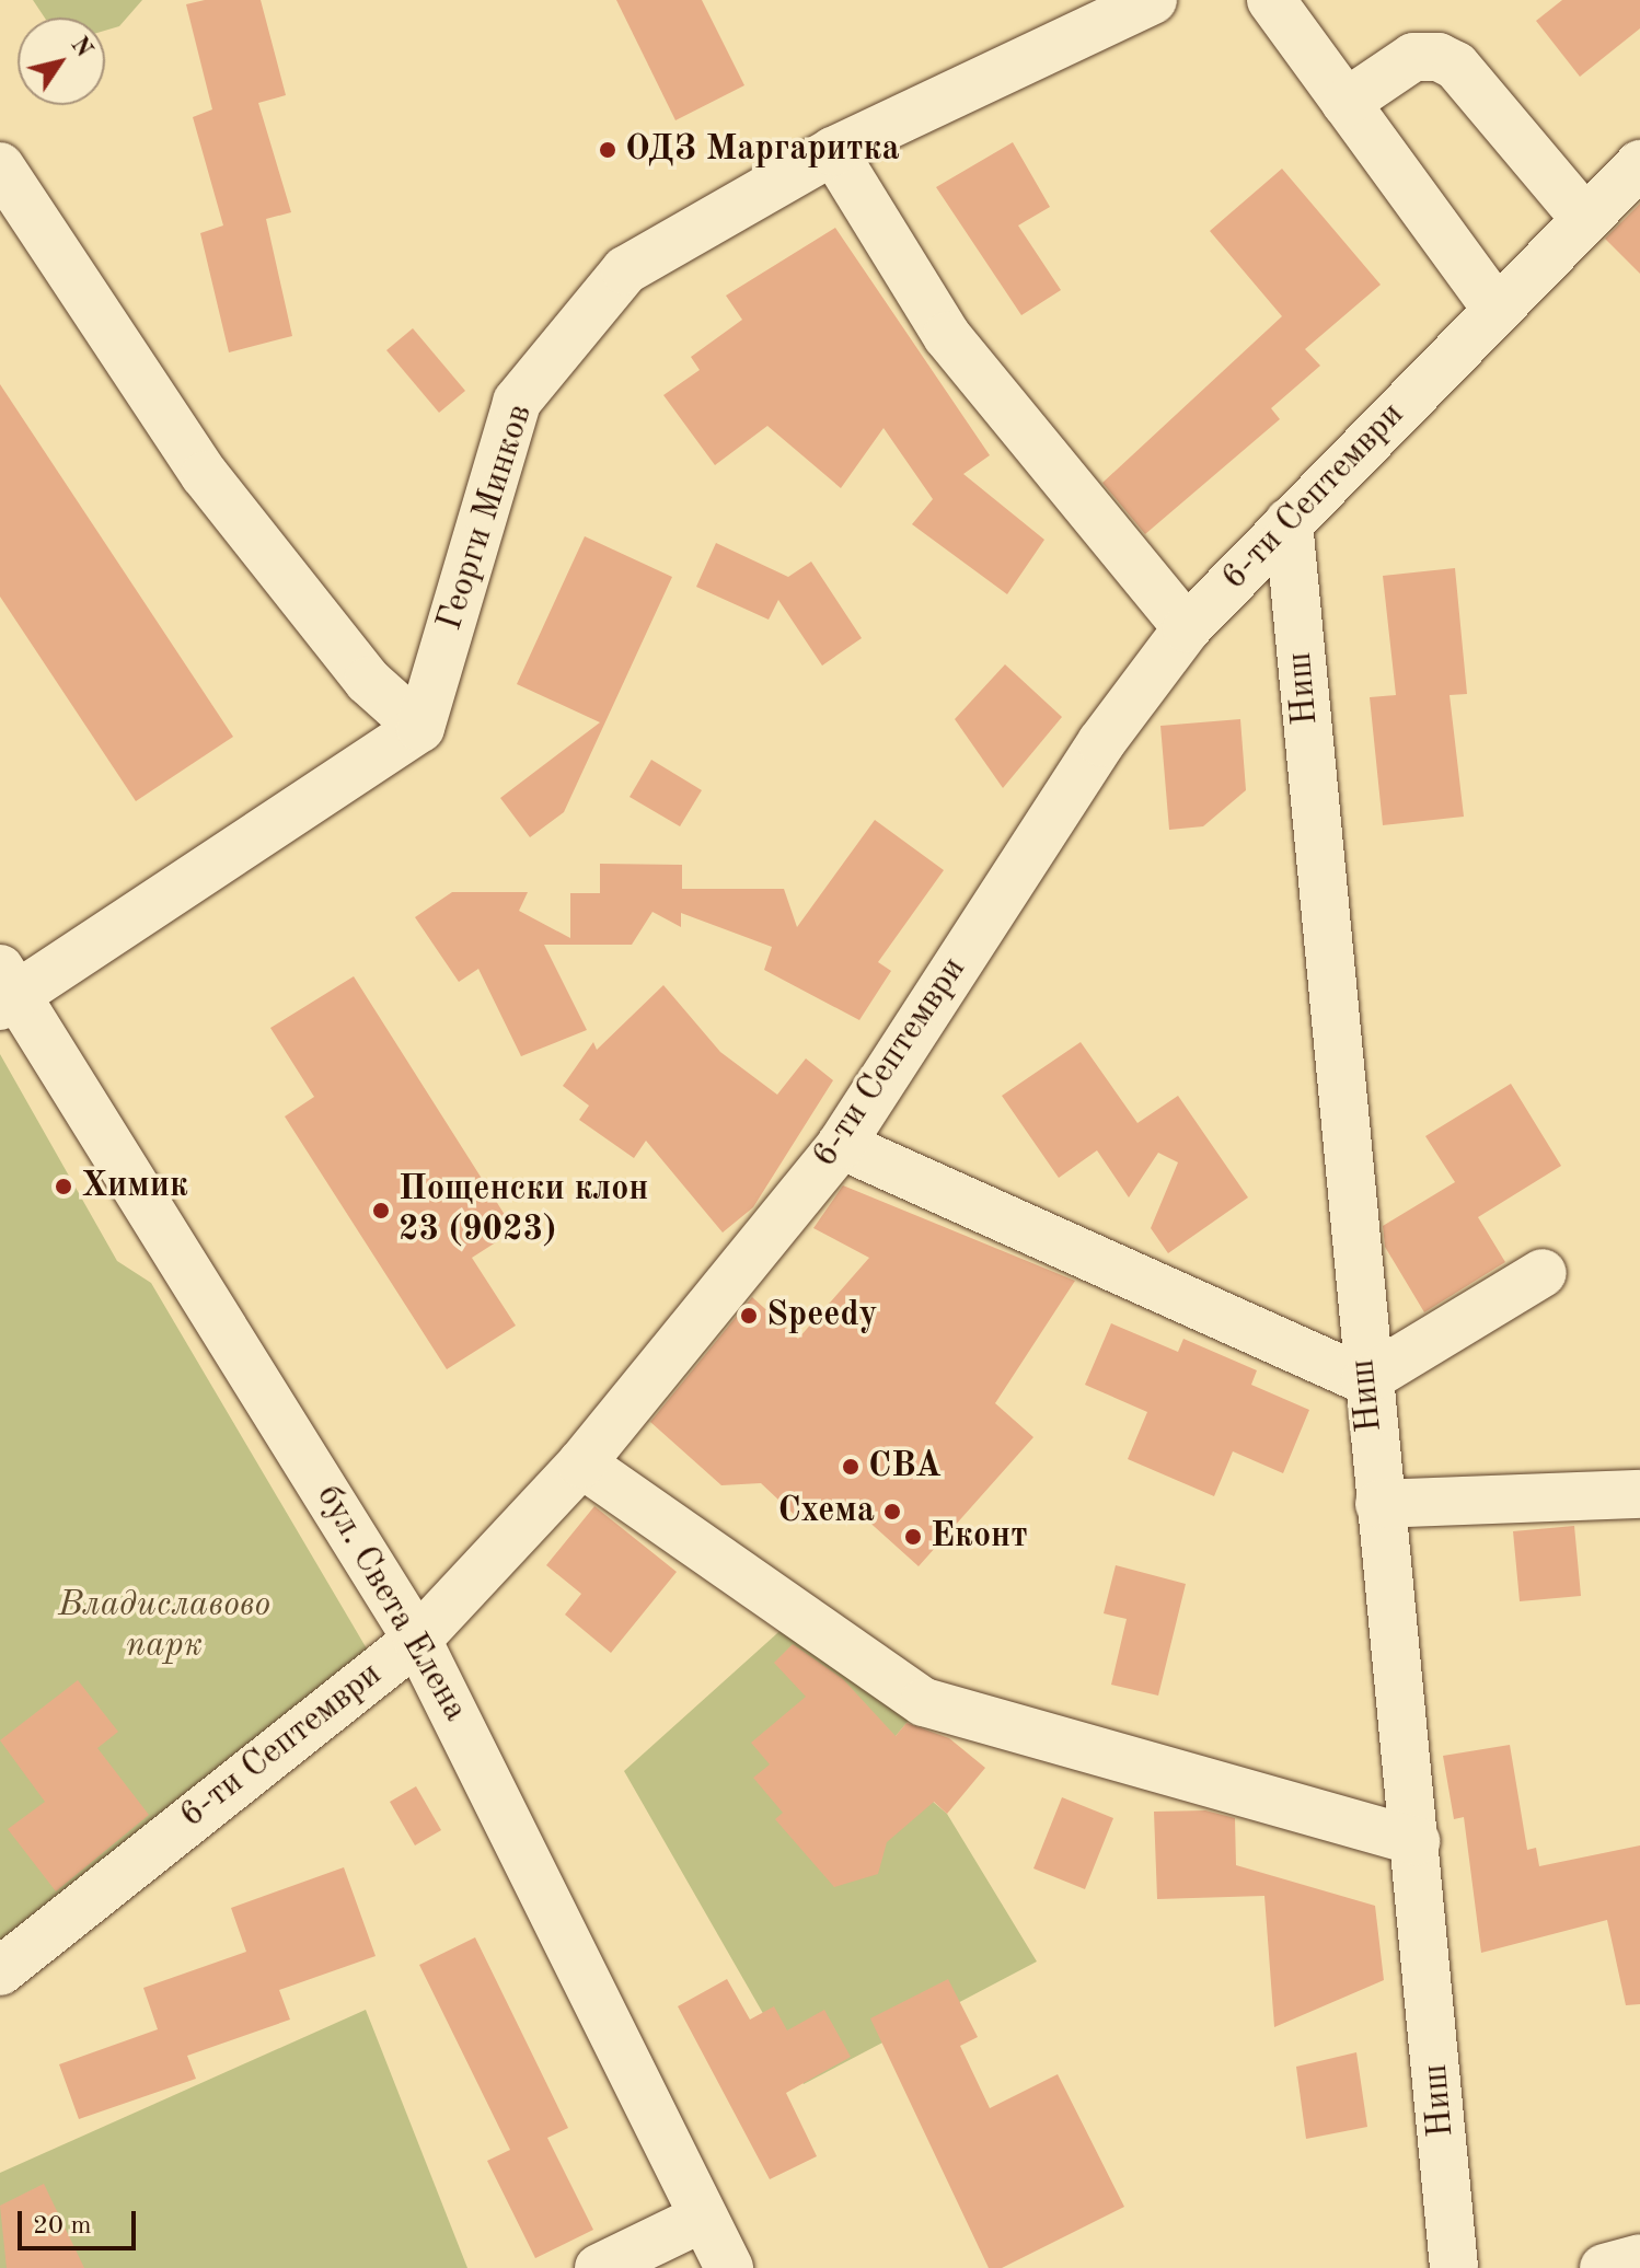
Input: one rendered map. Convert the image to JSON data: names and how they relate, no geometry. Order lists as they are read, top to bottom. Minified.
{"streets":{"street":["6-ти Септември","Георги Минков","Ниш","бул. Света Елена"]},"crossings":[["6-ти Септември","Ниш"],["6-ти Септември","бул. Света Елена"]],"parks":["Владиславово парк"],"places":["ОДЗ Маргаритка","Химик","Пощенски клон 23 (9023)","Speedy","CBA","Схема","Еконт"],"scale_bar":"20 m","north":"top right"}
